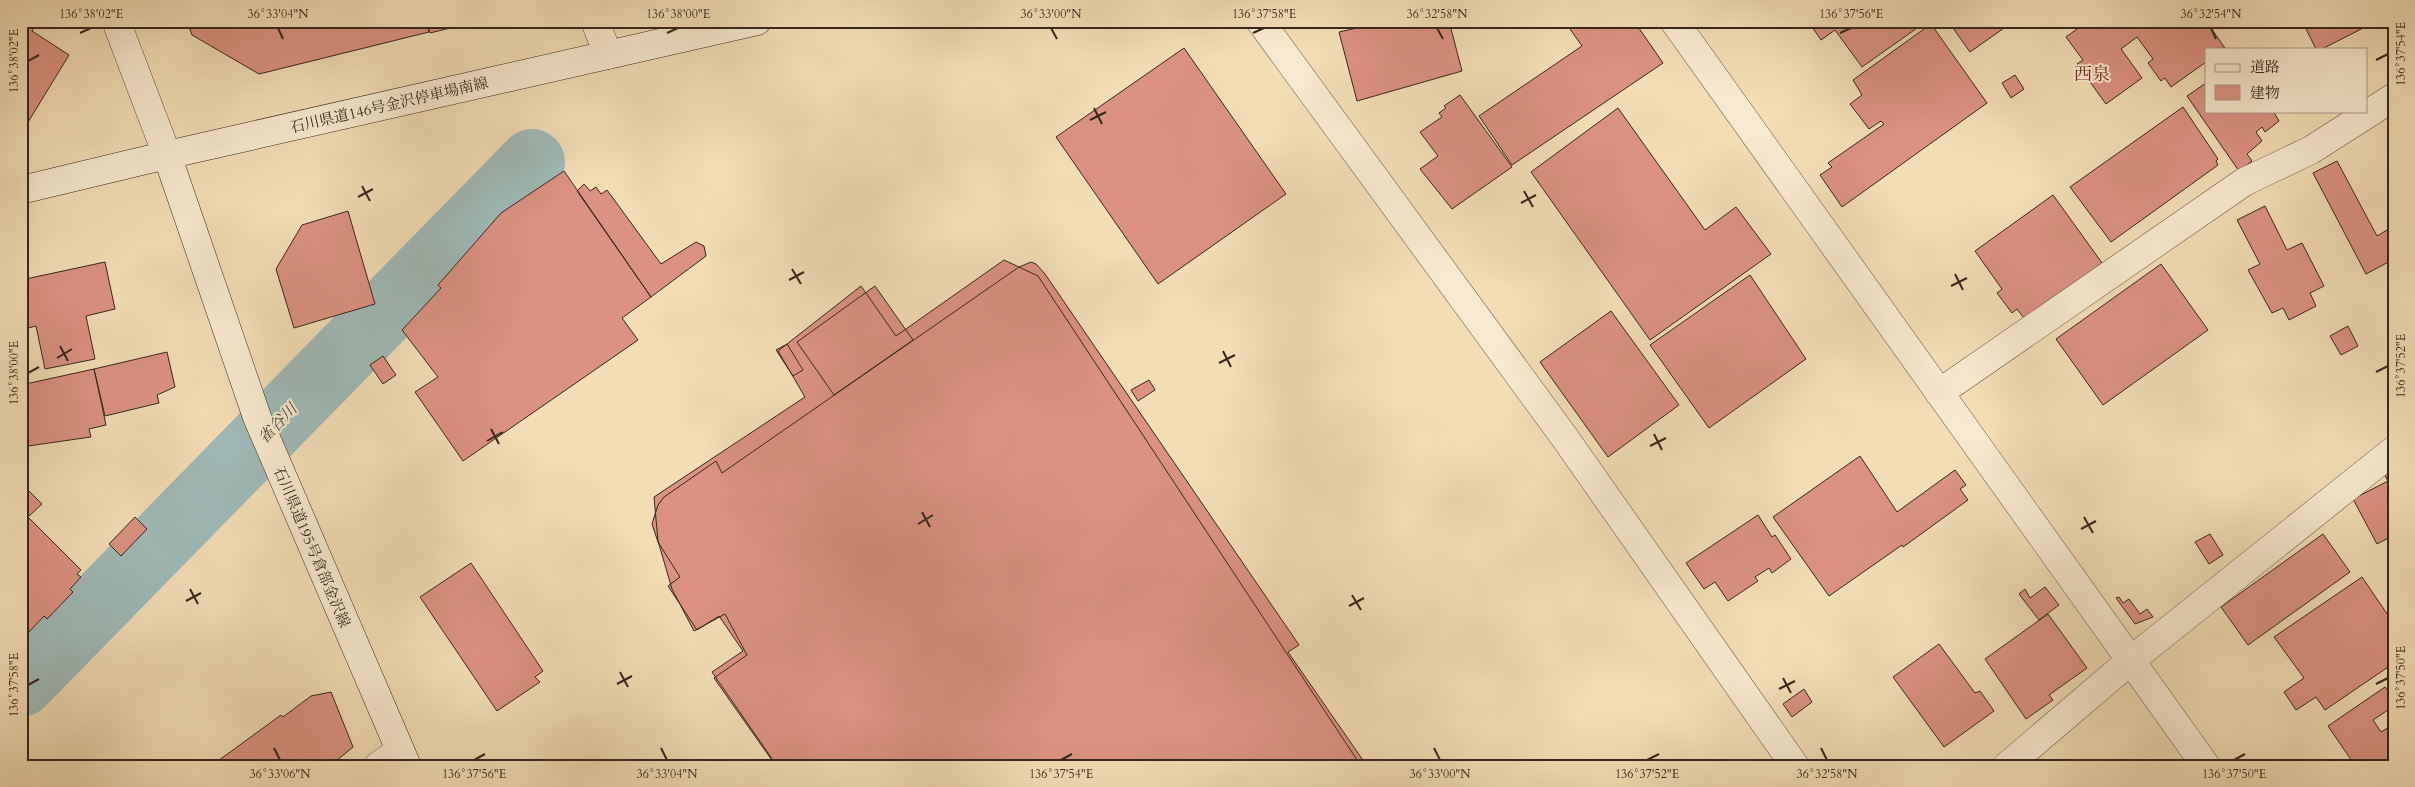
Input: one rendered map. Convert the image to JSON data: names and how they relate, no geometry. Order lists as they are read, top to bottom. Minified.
{"streets":{"street":["石川県道146号金沢停車場南線","石川県道195号倉部金沢線"]},"crossings":[["石川県道146号金沢停車場南線","石川県道195号倉部金沢線"]],"districts":["西泉"],"water":["雀谷川"],"legend":["道路","建物"],"coordinates":["136°38'02\"E","36°33'04\"N","136°38'00\"E","36°33'00\"N","136°37'58\"E","36°32'58\"N","136°37'56\"E","36°32'54\"N","136°37'54\"E","136°37'52\"E","136°37'50\"E","36°33'06\"N"]}
